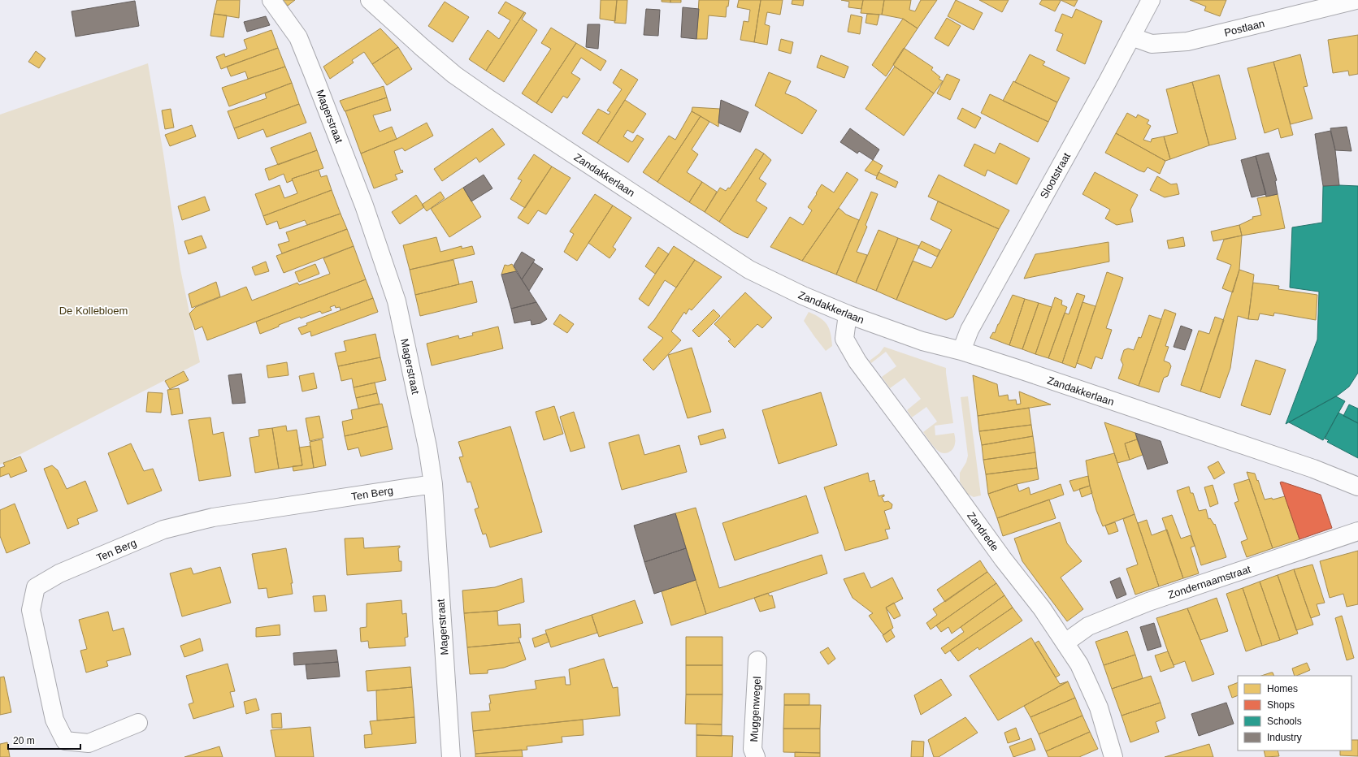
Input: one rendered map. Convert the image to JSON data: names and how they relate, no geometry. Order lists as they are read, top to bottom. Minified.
{"streets":{"street":["Postlaan","Magerstraat","Zandakkerlaan","Slootstraat","Ten Berg","Zandrede","Zondernaamstraat","Muggenwegel"]},"crossings":[["Postlaan","Slootstraat"],["Magerstraat","Ten Berg"],["Zandakkerlaan","Slootstraat"],["Zandakkerlaan","Zandrede"],["Zandrede","Zondernaamstraat"]],"parks":["De Kollebloem"],"legend":["Homes","Shops","Schools","Industry"],"scale_bar":"20 m"}
